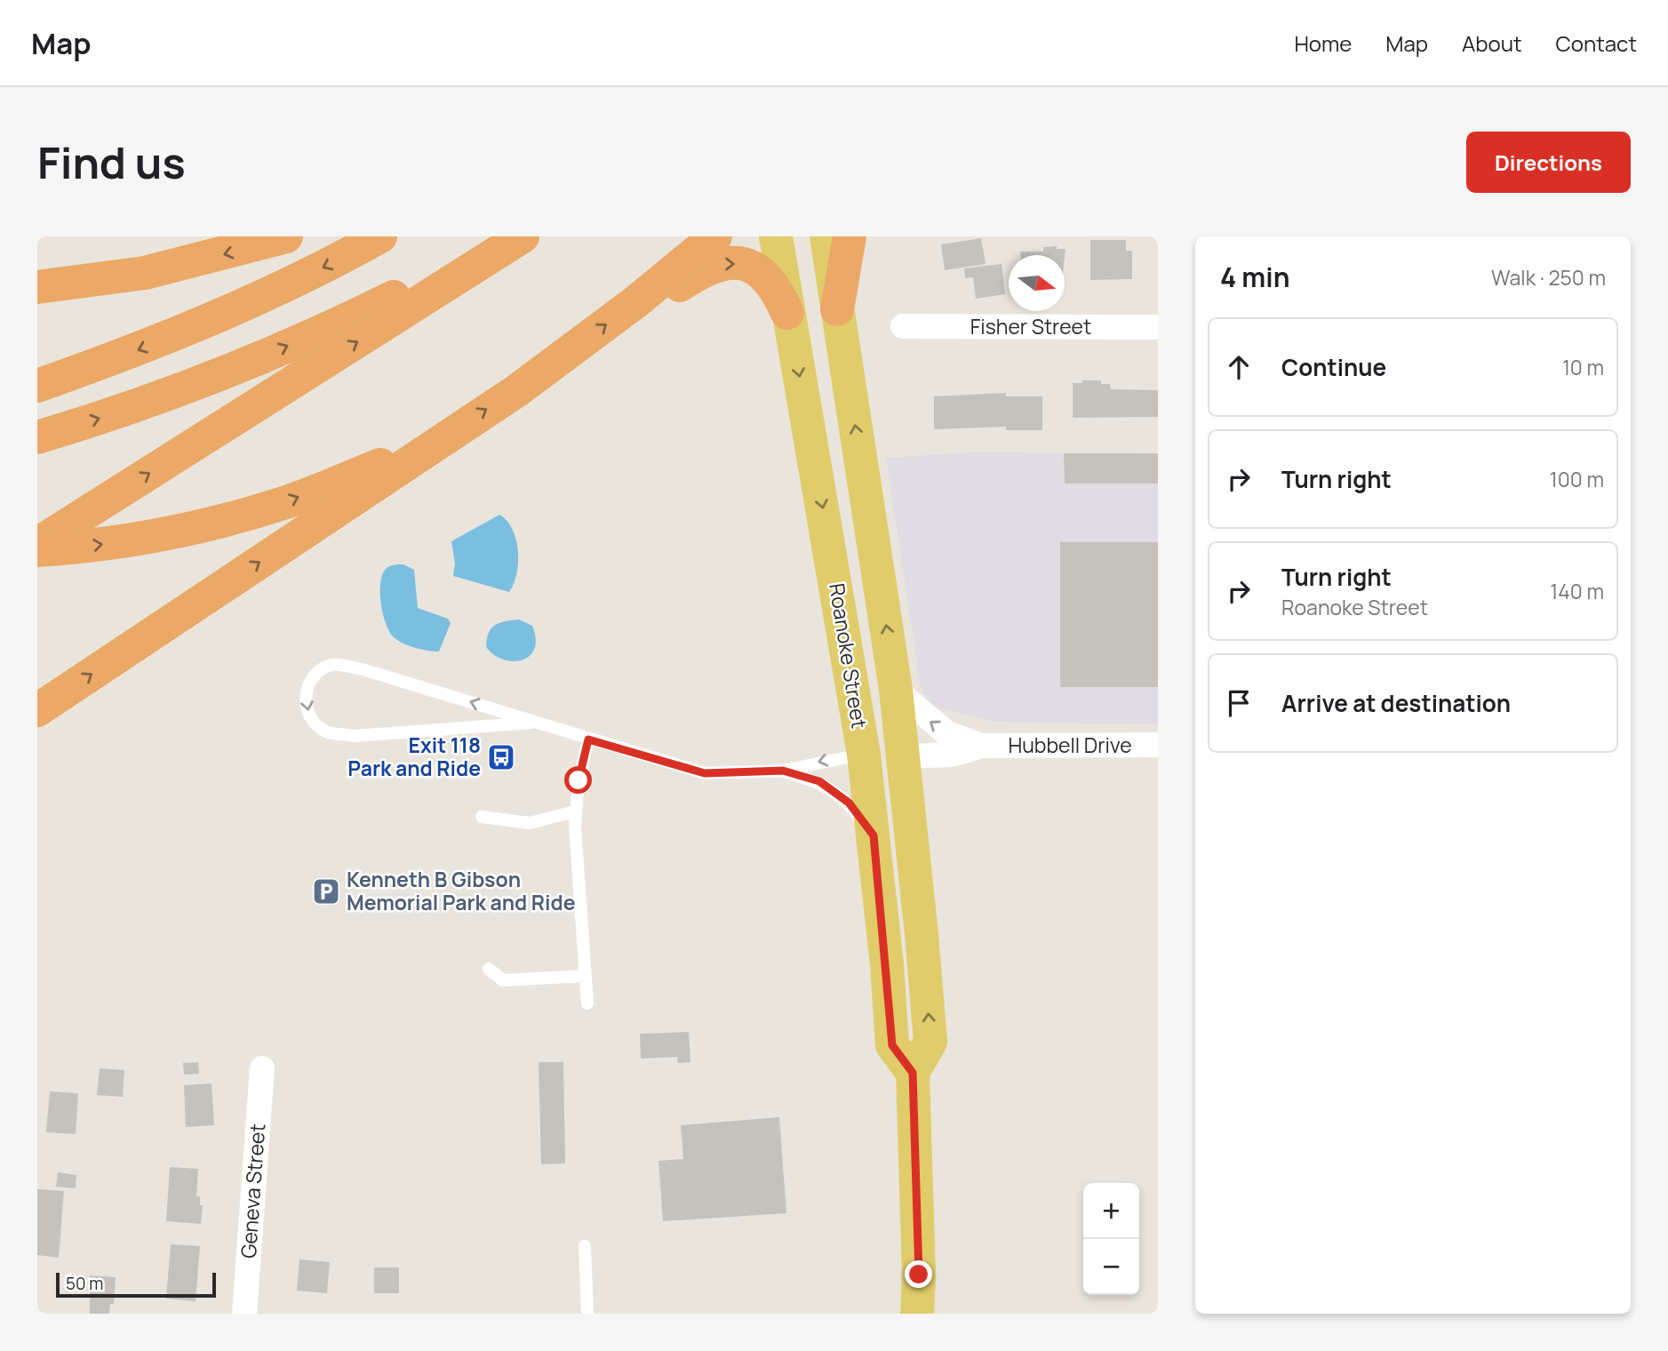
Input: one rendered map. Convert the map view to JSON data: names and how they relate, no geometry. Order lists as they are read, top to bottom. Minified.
{"streets":{"main road":["Roanoke Street"],"street":["Fisher Street","Hubbell Drive","Geneva Street"]},"crossings":[["Roanoke Street","Hubbell Drive"]],"places":{"bus stop":["Exit 118 Park and Ride"],"parking":["Kenneth B Gibson Memorial Park and Ride"]},"scale_bar":"50 m","north":"right","page":{"header":"Map","nav":["Home","Map","About","Contact"],"buttons":"Directions","title":"Find us","heading":["4 min","Walk · 250 m"],"list":[["Continue","10 m"],["Turn right","100 m"],["Turn right","Roanoke Street","140 m"],"Arrive at destination"],"map_buttons":["+","−"],"scale":"50 m"}}
